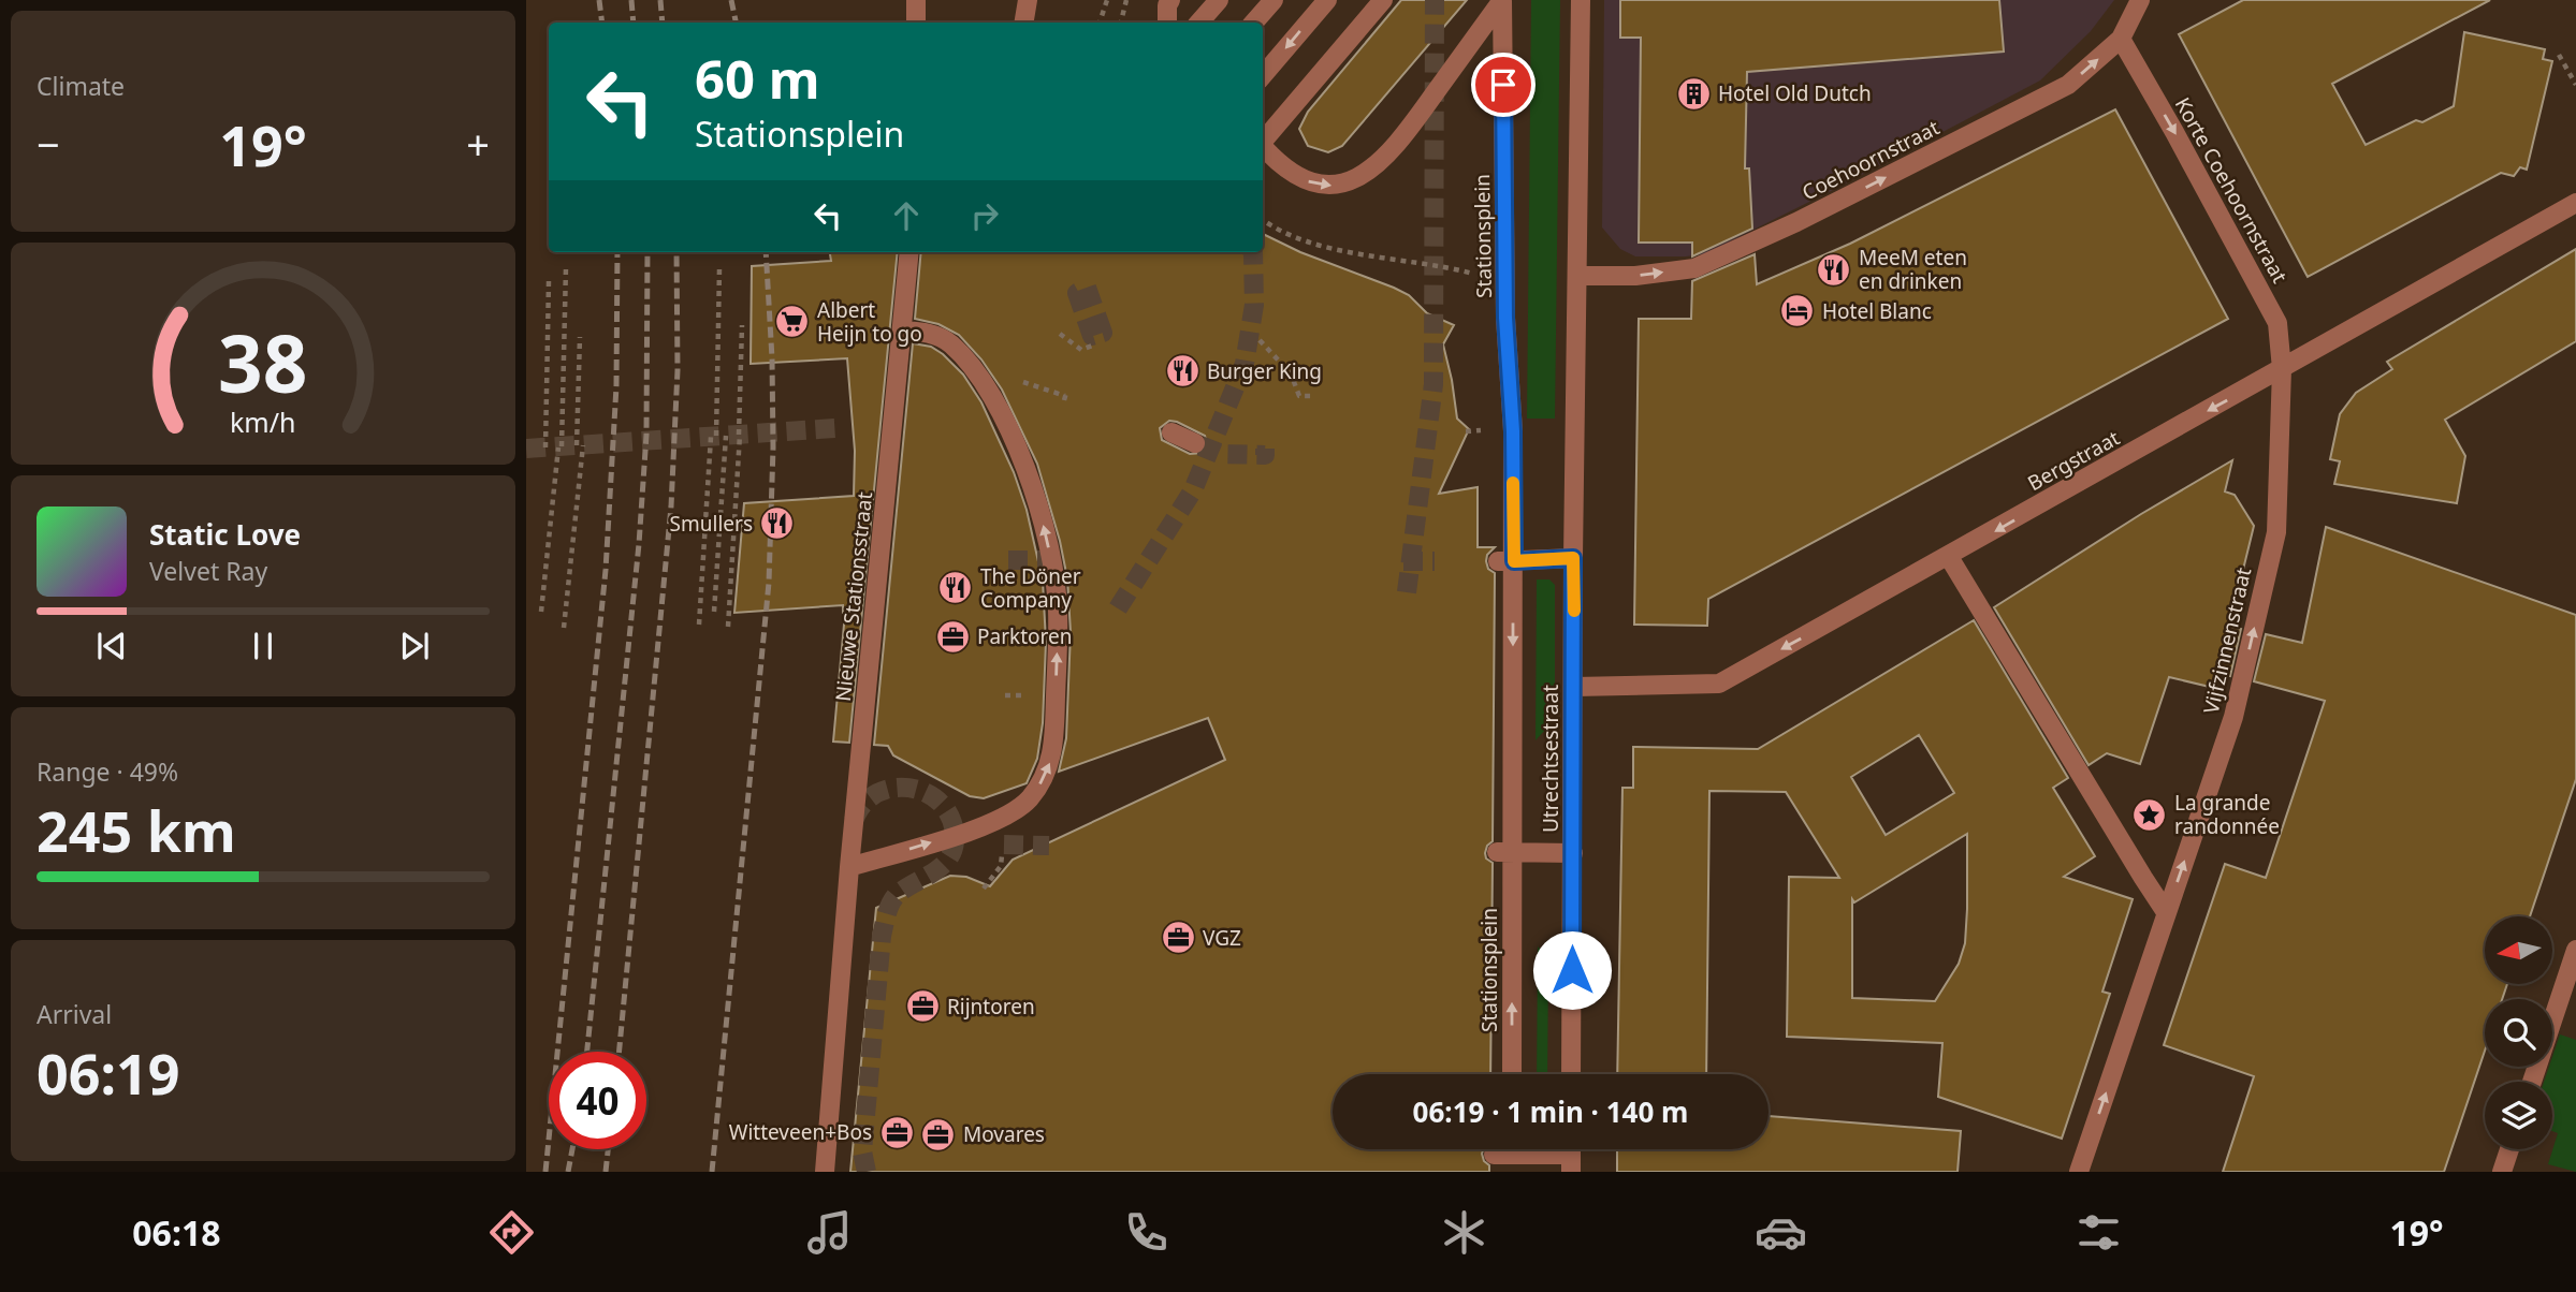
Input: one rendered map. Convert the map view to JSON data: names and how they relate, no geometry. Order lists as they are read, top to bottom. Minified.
{"streets":{"street":["Coehoornstraat","Korte Coehoornstraat","Stationsplein","Bergstraat","Nieuwe Stationsstraat","Vijfzinnenstraat","Utrechtsestraat"]},"crossings":[["Coehoornstraat","Korte Coehoornstraat"],["Coehoornstraat","Utrechtsestraat"],["Korte Coehoornstraat","Bergstraat"],["Korte Coehoornstraat","Vijfzinnenstraat"],["Bergstraat","Vijfzinnenstraat"],["Bergstraat","Utrechtsestraat"]],"one_way":["Coehoornstraat","Korte Coehoornstraat","Bergstraat","Vijfzinnenstraat"],"places":{"building":["Hotel Old Dutch"],"restaurant":["MeeM eten en drinken","Burger King","Smullers","The Döner Company"],"hotel":["Hotel Blanc"],"supermarket":["Albert Heijn to go"],"office":["Parktoren","VGZ","Rijntoren","Witteveen+Bos","Movares"],"place":["La grande randonnée"]},"north":"left","page":{"tile":["Climate",["Range · 49%","245 km"],["Arrival","06:19"]],"turn":["60 m","Stationsplein"],"heat":["−","19°","+"],"song":["Static Love","Velvet Ray"],"limit":"40","trip":"06:19 · 1 min · 140 m","tabs":["06:18","19°"],"gauge":["38","km/h"]}}
